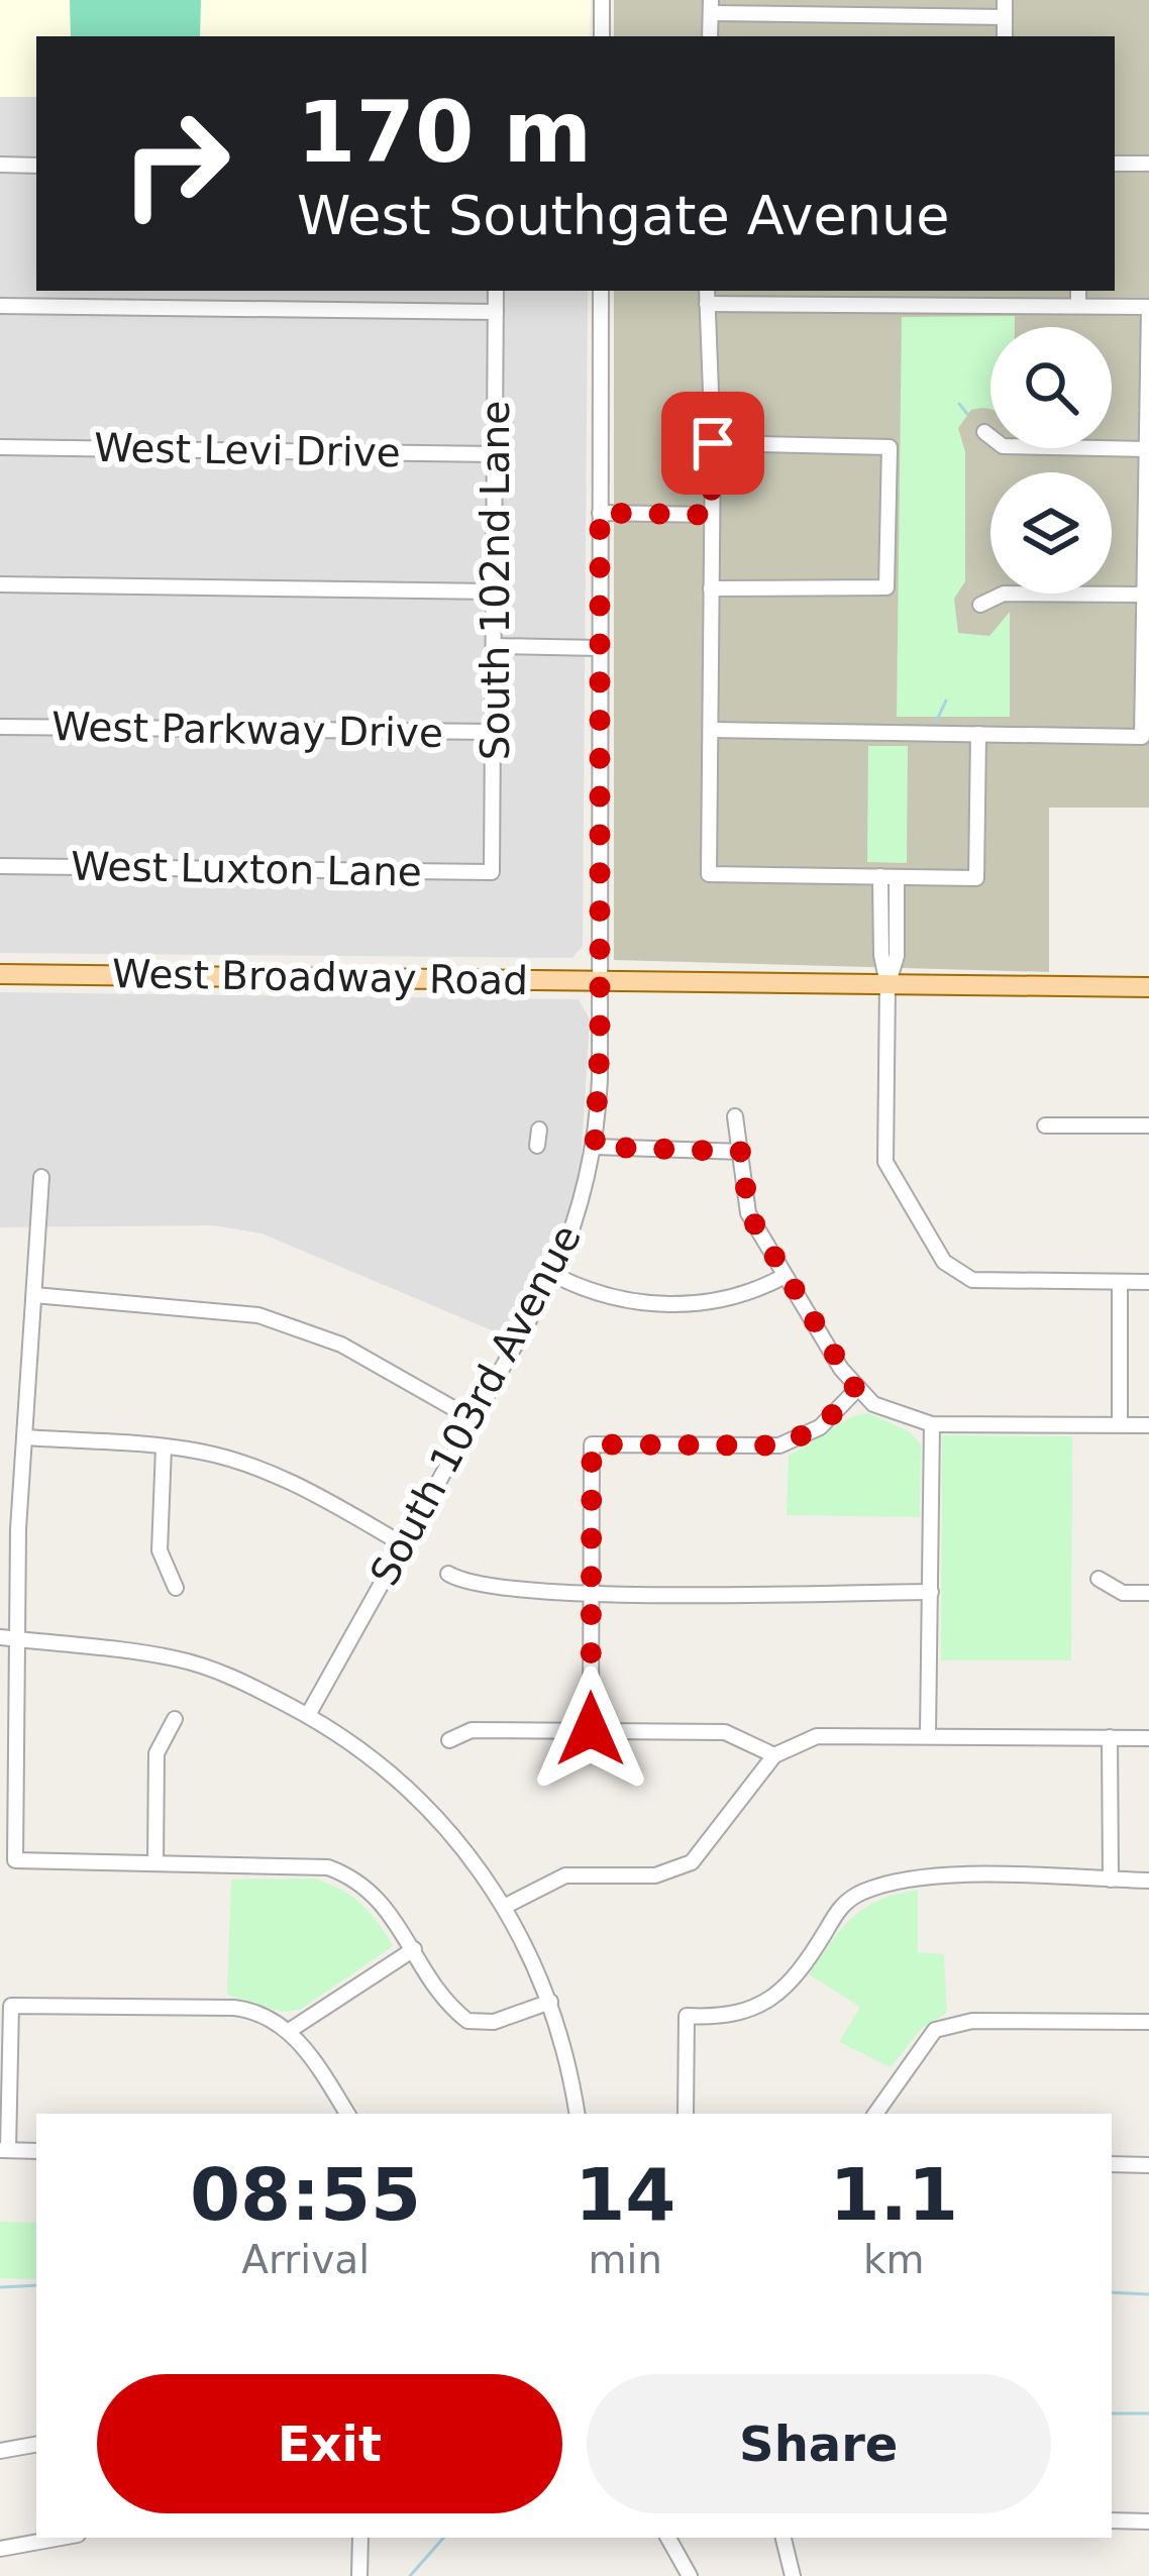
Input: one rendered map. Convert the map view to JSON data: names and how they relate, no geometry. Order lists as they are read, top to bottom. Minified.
{"streets":{"main road":["West Broadway Road"],"street":["West Levi Drive","South 102nd Lane","West Parkway Drive","West Luxton Lane","South 103rd Avenue"]},"crossings":[["West Levi Drive","South 102nd Lane"],["South 102nd Lane","West Parkway Drive"],["South 102nd Lane","West Luxton Lane"],["West Broadway Road","South 103rd Avenue"]],"page":{"turn":["170 m","West Southgate Avenue"],"eta":["08:55","Arrival","14","min","1.1","km"],"buttons":["Exit","Share"]}}
